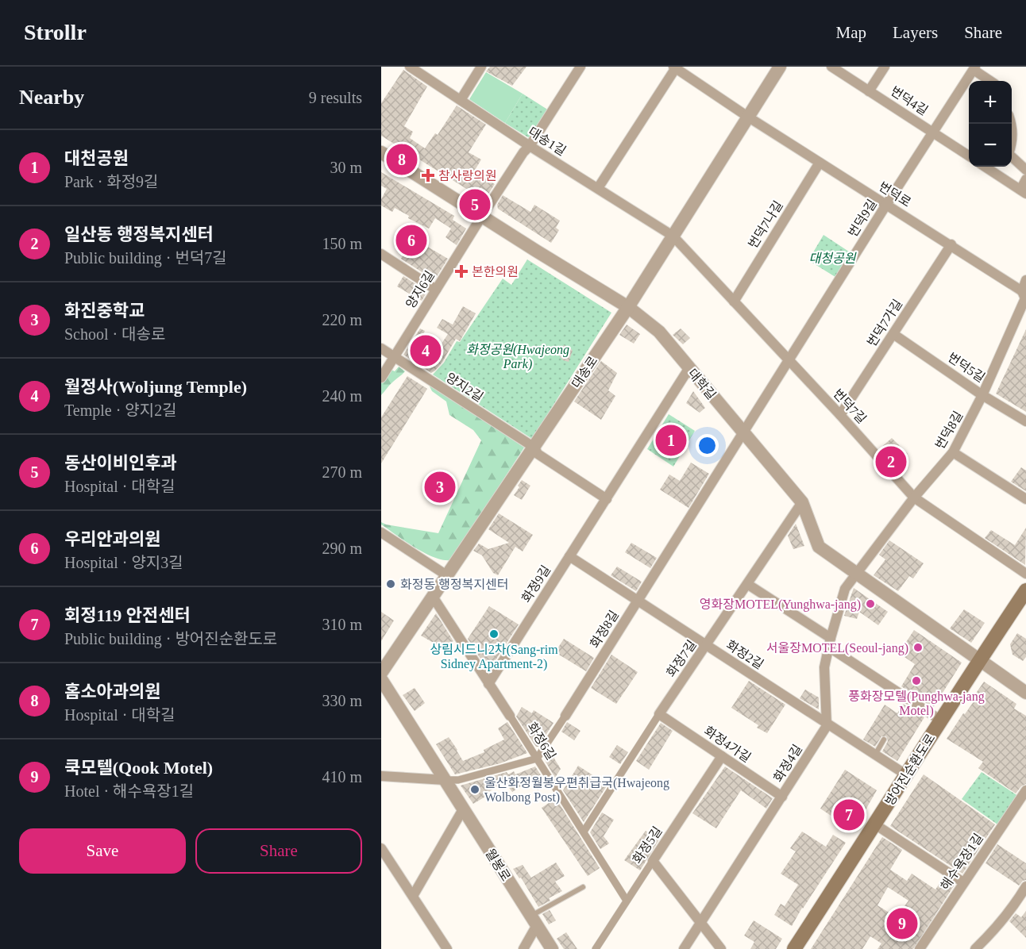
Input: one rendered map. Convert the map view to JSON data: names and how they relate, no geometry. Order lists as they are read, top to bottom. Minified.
{"streets":{"main road":["방어진순환도로"],"street":["번덕4길","대송1길","번덕로","번덕9길","번덕7나길","양지6길","번덕7가길","번덕5길","대송로","대학길","양지2길","번덕7길","번덕8길","화정9길","화정8길","화정2길","화정7길","화정6길","화정4가길","화정4길","화정5길","해수욕장1길","월봉로"]},"crossings":[["번덕4길","번덕9길"],["대송1길","양지6길"],["대송1길","대송로"],["대송1길","번덕7길"],["번덕로","번덕9길"],["번덕로","번덕7나길"],["번덕로","번덕7가길"],["번덕로","대송로"],["번덕로","번덕8길"],["번덕9길","대학길"],["번덕9길","번덕7길"],["번덕9길","화정8길"],["번덕7나길","번덕7길"],["양지6길","대학길"],["양지6길","양지2길"],["번덕7가길","번덕5길"],["번덕7가길","번덕7길"],["번덕5길","번덕8길"],["대송로","대학길"],["대송로","양지2길"],["대송로","번덕7길"],["대송로","화정6길"],["대학길","번덕8길"],["대학길","화정9길"],["대학길","화정8길"],["대학길","화정7길"],["대학길","방어진순환도로"],["번덕7길","번덕8길"],["화정9길","화정2길"],["화정9길","화정6길"],["화정8길","화정2길"],["화정8길","화정6길"],["화정2길","화정7길"],["화정2길","화정4길"],["화정2길","방어진순환도로"],["화정7길","화정6길"],["화정7길","화정4가길"],["화정6길","화정5길"],["화정4가길","화정4길"],["화정4가길","화정5길"]],"parks":["대청공원","화정공원(Hwajeong Park)"],"places":{"health":["참사랑의원","본한의원"],"other":["화정동 행정복지센터","영화장MOTEL(Yunghwa-jang)","상림시드니2차(Sang-rim Sidney Apartment-2)","서울장MOTEL(Seoul-jang)","풍화장모텔(Punghwa-jang Motel)","울산화정월봉우편취급국(Hwajeong Wolbong Post)"]},"page":{"header":"Strollr","nav":["Map","Layers","Share"],"heading":["Nearby","9 results"],"map_buttons":["+","−"],"list":[{"mark":"1","name":"대천공원","note":"Park · 화정9길","value":"30 m"},{"mark":"2","name":"일산동 행정복지센터","note":"Public building · 번덕7길","value":"150 m"},{"mark":"3","name":"화진중학교","note":"School · 대송로","value":"220 m"},{"mark":"4","name":"월정사(Woljung Temple)","note":"Temple · 양지2길","value":"240 m"},{"mark":"5","name":"동산이비인후과","note":"Hospital · 대학길","value":"270 m"},{"mark":"6","name":"우리안과의원","note":"Hospital · 양지3길","value":"290 m"},{"mark":"7","name":"회정119 안전센터","note":"Public building · 방어진순환도로","value":"310 m"},{"mark":"8","name":"홈소아과의원","note":"Hospital · 대학길","value":"330 m"},{"mark":"9","name":"쿡모텔(Qook Motel)","note":"Hotel · 해수욕장1길","value":"410 m"}],"pins":["8","5","6","4","1","2","3","7","9"],"buttons":["Save","Share"]}}
